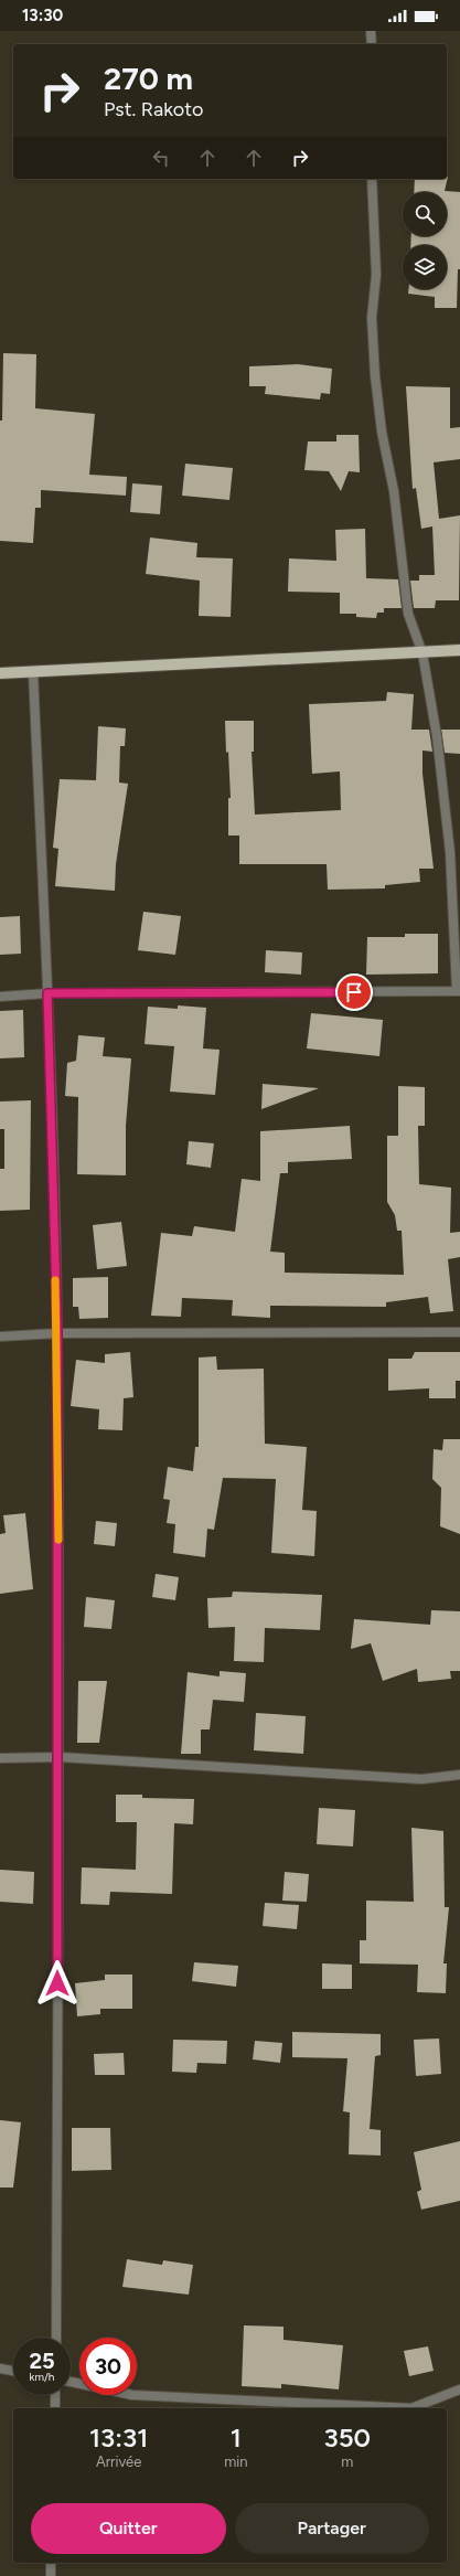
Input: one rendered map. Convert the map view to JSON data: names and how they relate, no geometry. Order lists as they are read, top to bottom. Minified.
{"page":{"status":"13:30","turn":["270 m","Pst. Rakoto"],"speed":"25 km/h","limit":"30","eta":["13:31","Arrivée","1","min","350","m"],"buttons":["Quitter","Partager"]}}
